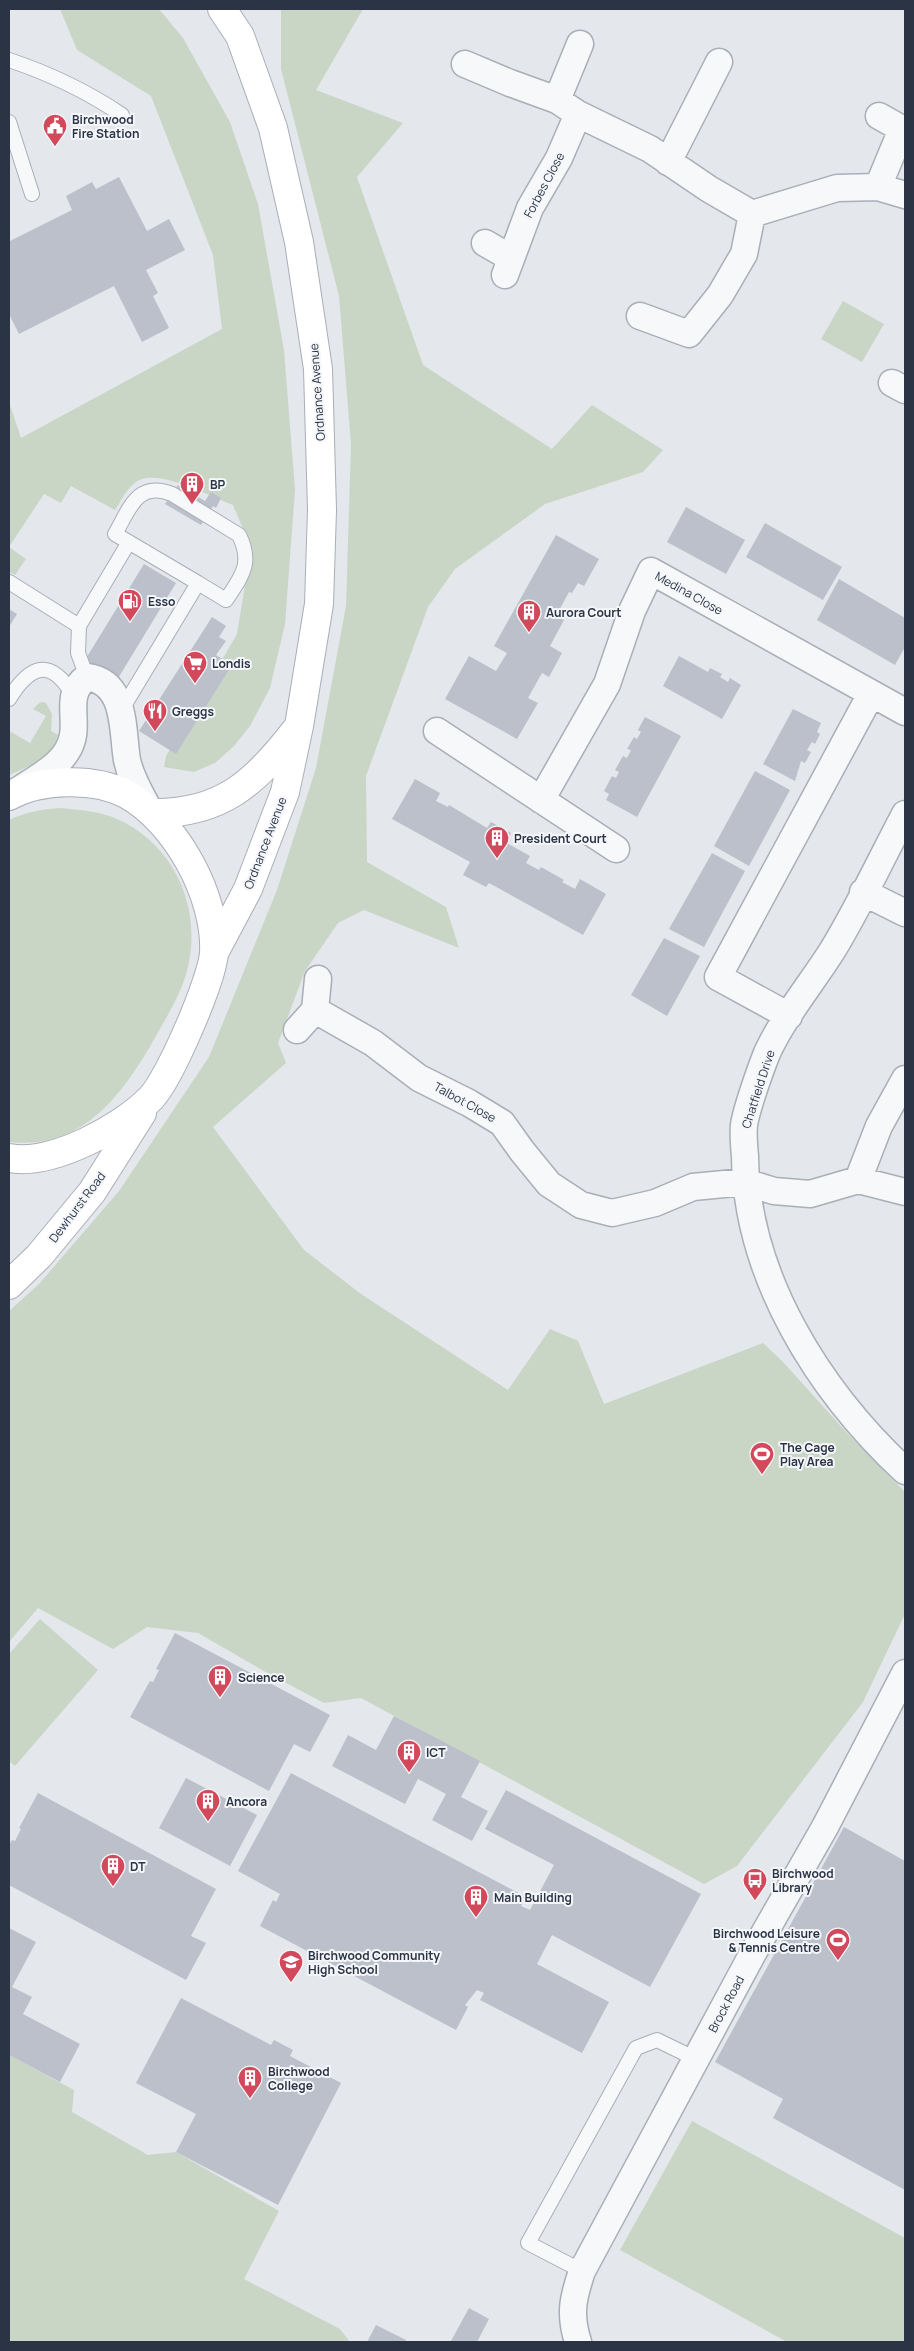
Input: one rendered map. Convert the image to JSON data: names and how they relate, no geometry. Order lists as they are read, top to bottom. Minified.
{"streets":{"street":["Forbes Close","Ordnance Avenue","Medina Close","Chatfield Drive","Talbot Close","Dewhurst Road","Brock Road"]},"crossings":[["Ordnance Avenue","Dewhurst Road"],["Chatfield Drive","Talbot Close"]],"places":{"public building":["Birchwood Fire Station"],"building":["BP","Aurora Court","President Court","Science","ICT","Ancora","DT","Main Building","Birchwood College"],"fuel station":["Esso"],"supermarket":["Londis"],"restaurant":["Greggs"],"sports":["The Cage Play Area","Birchwood Leisure & Tennis Centre"],"bus stop":["Birchwood Library"],"school or university":["Birchwood Community High School"]}}
